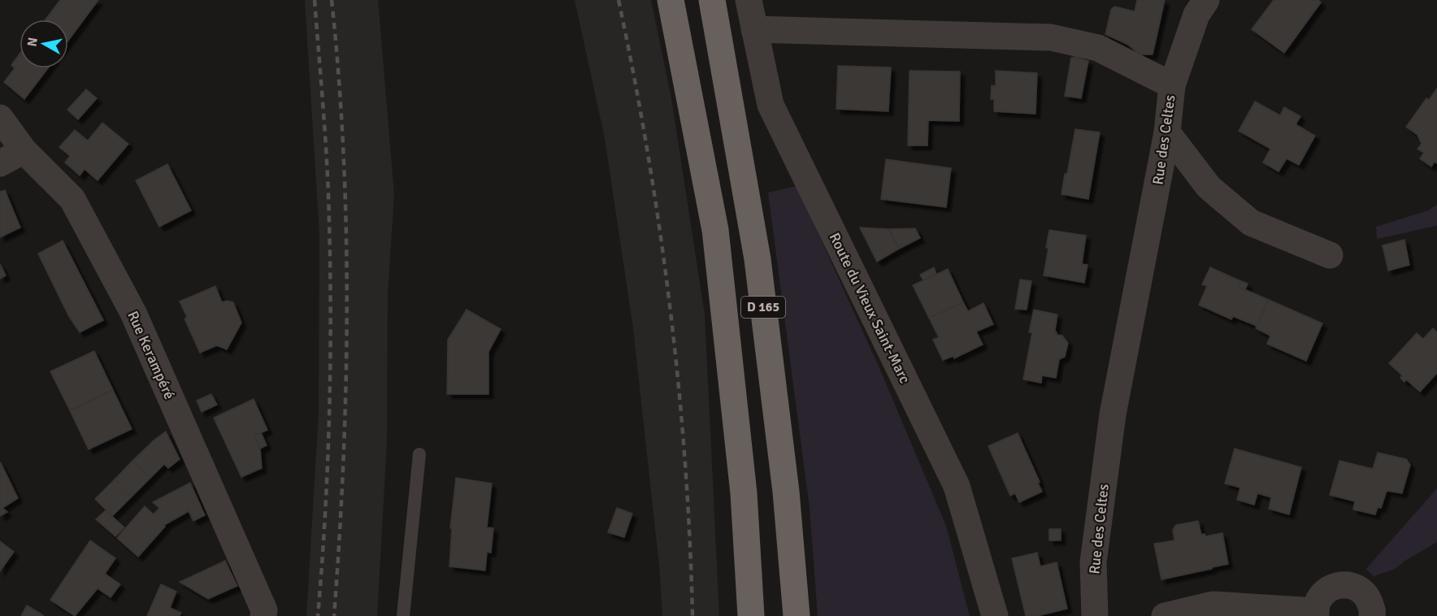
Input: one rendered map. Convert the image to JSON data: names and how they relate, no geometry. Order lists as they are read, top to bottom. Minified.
{"streets":{"highway":["D 165"],"street":["Rue des Celtes","Route du Vieux Saint-Marc","Rue Kerampéré"]},"crossings":[["Rue des Celtes","Route du Vieux Saint-Marc"]],"north":"left"}
